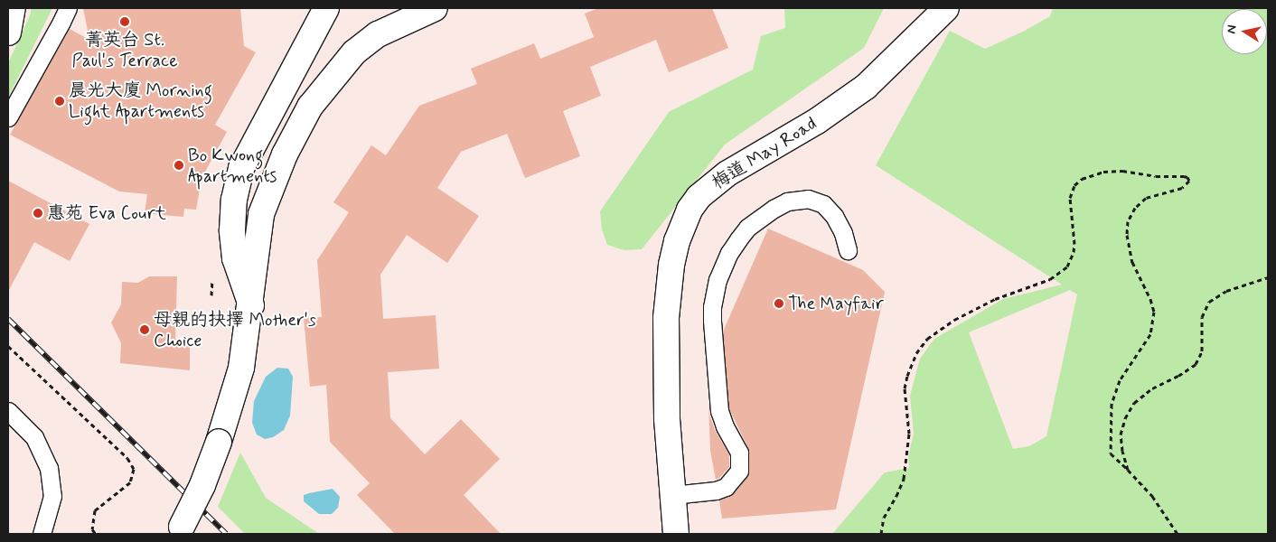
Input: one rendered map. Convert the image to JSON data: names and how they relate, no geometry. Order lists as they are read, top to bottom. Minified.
{"streets":{"street":["梅道 May Road"]},"places":["菁英台 St. Paul's Terrace","晨光大廈 Morning Light Apartments","Bo Kwong Apartments","惠苑 Eva Court","The Mayfair","母親的抉擇 Mother's Choice"],"north":"left"}
